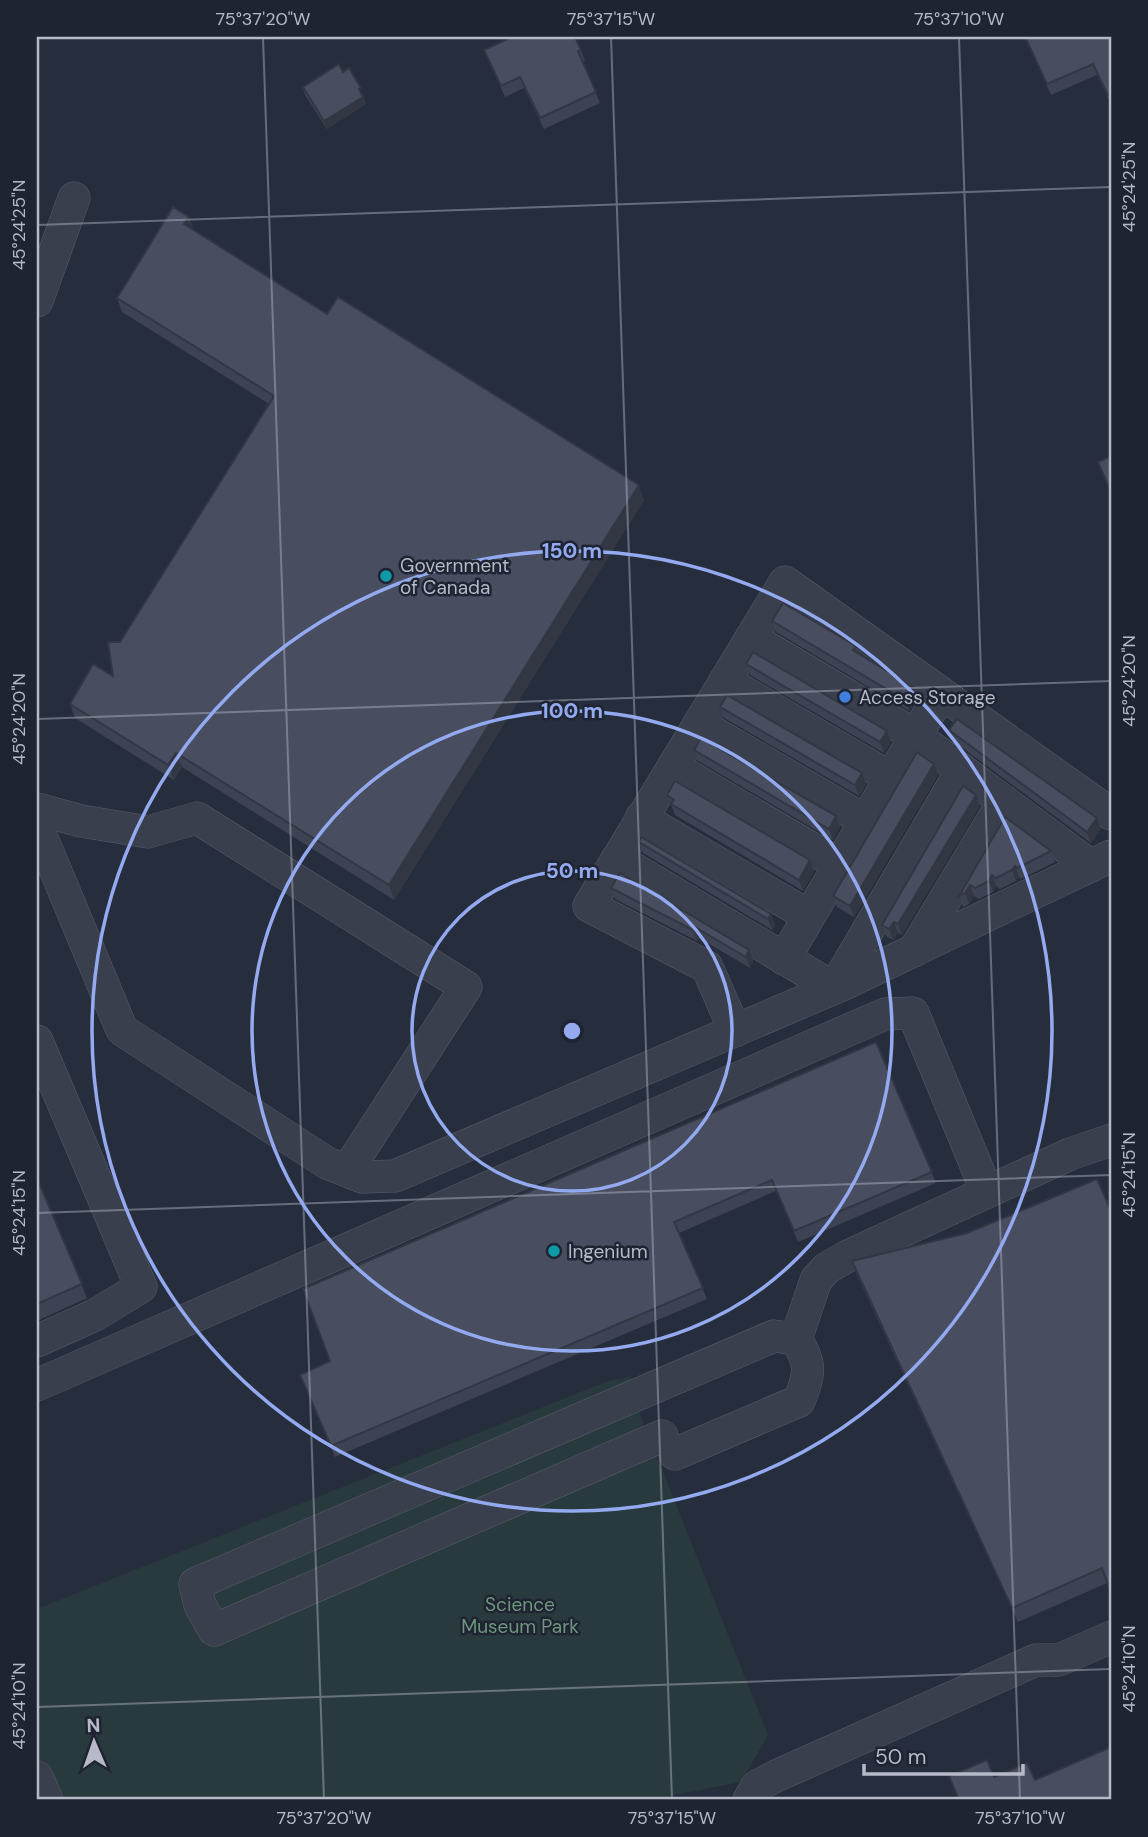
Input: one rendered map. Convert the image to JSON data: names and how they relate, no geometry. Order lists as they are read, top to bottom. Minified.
{"parks":["Science Museum Park"],"places":["Government of Canada","Access Storage","Ingenium"],"scale_bar":"50 m","north":"top","coordinates":["75°37'20\"W","75°37'15\"W","75°37'10\"W","45°24'25\"N","45°24'20\"N","45°24'15\"N","45°24'10\"N"],"rings":["150 m","100 m","50 m"]}
